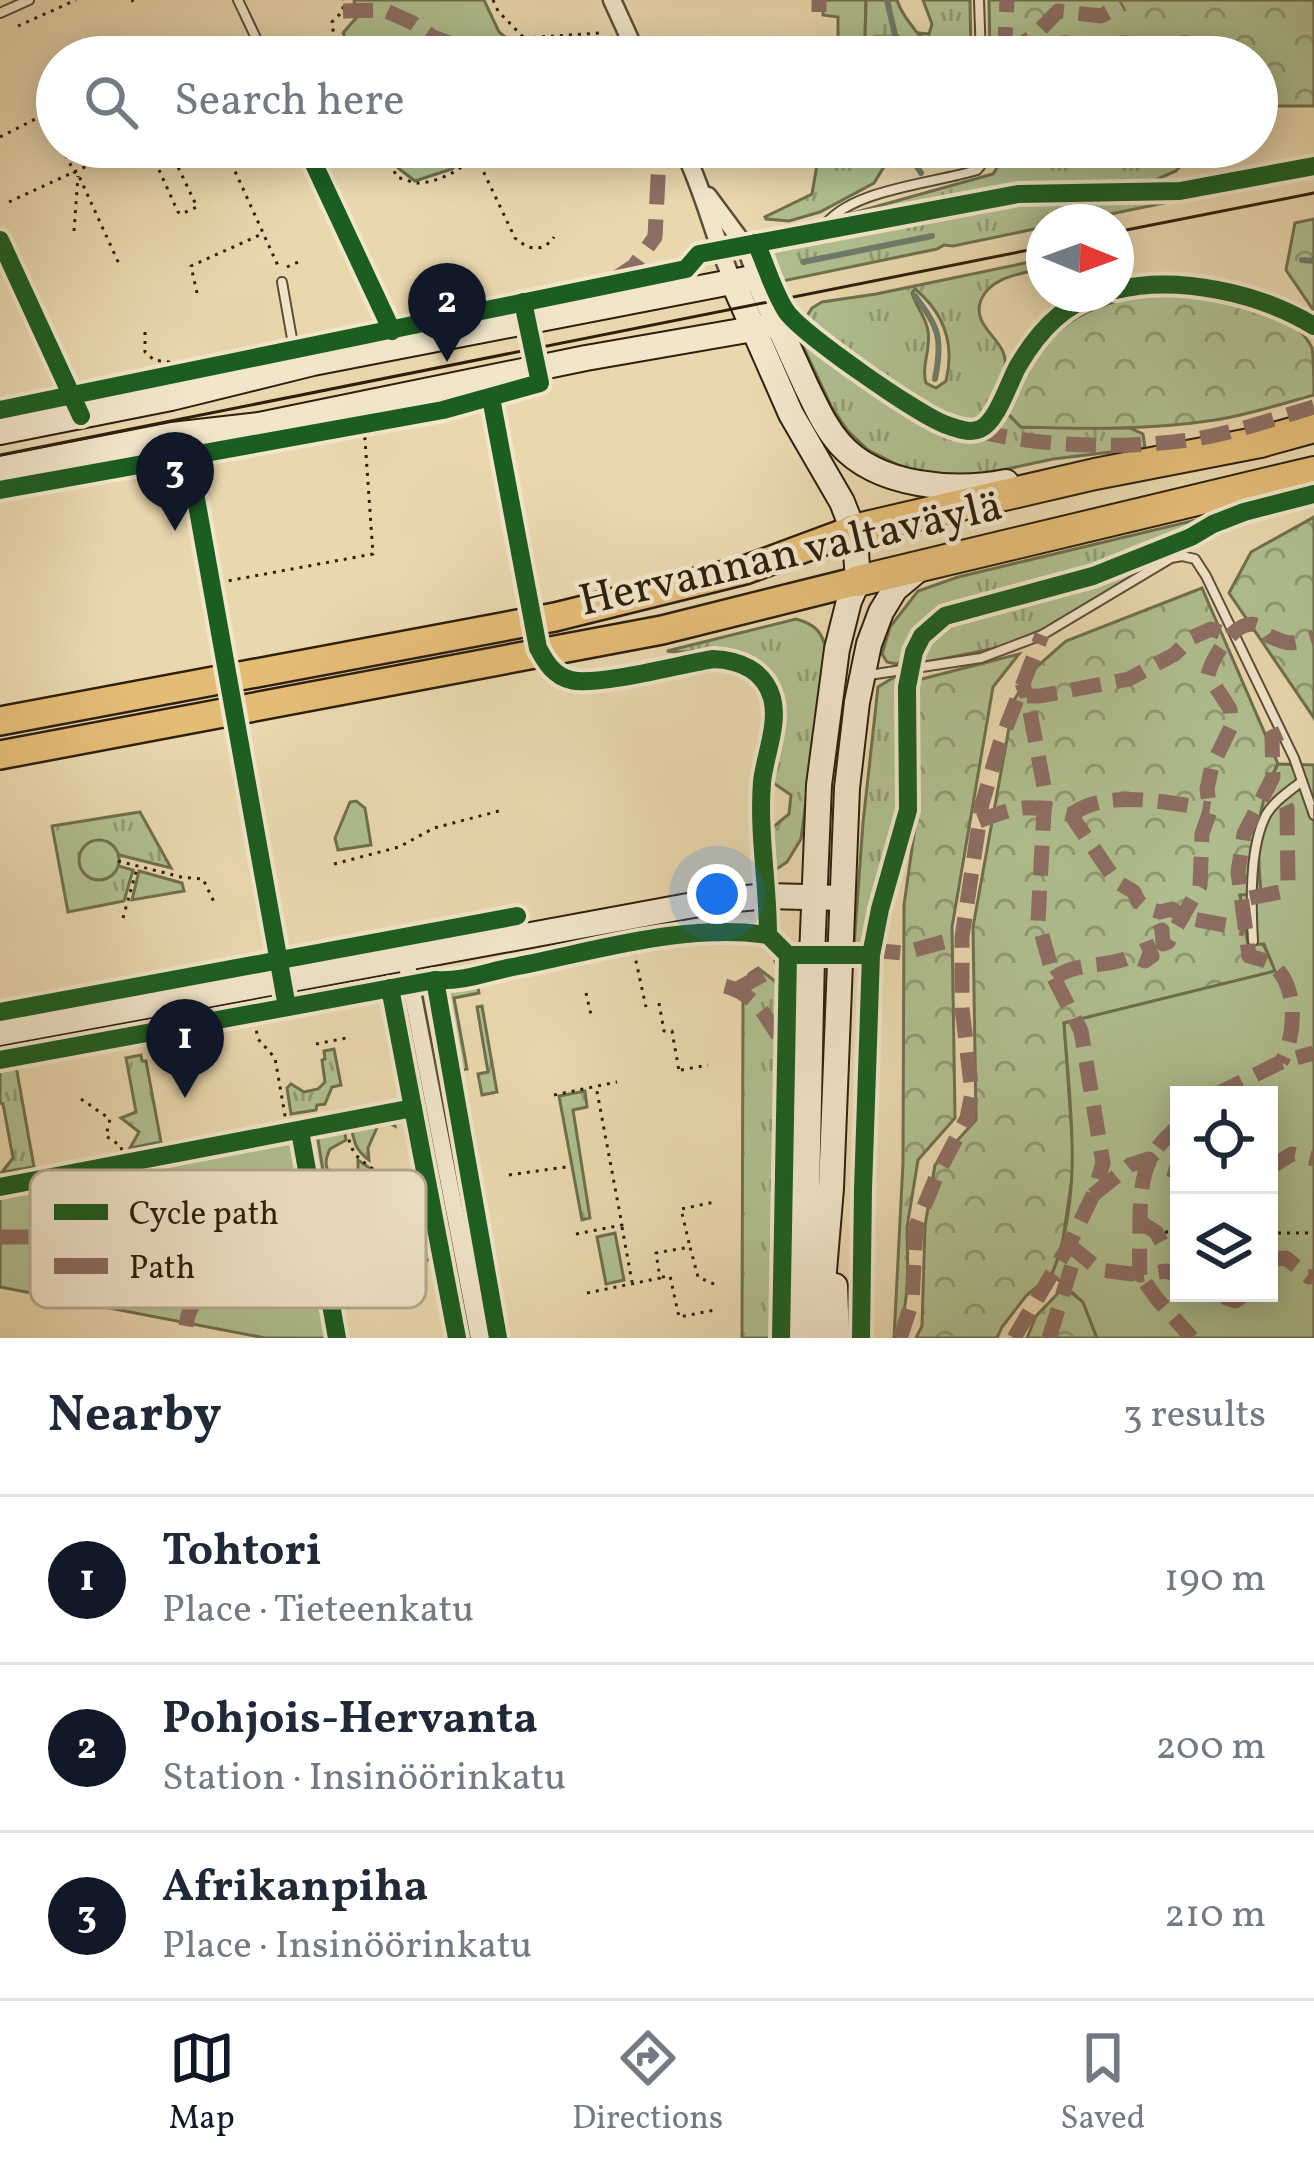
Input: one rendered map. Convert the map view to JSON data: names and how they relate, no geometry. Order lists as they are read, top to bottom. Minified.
{"streets":{"highway":["Hervannan valtaväylä"]},"legend":["Cycle path","Path"],"north":"right","page":{"search":"Search here","pins":["2","3","1"],"heading":["Nearby","3 results"],"list":[{"mark":"1","name":"Tohtori","note":"Place · Tieteenkatu","value":"190 m"},{"mark":"2","name":"Pohjois-Hervanta","note":"Station · Insinöörinkatu","value":"200 m"},{"mark":"3","name":"Afrikanpiha","note":"Place · Insinöörinkatu","value":"210 m"}],"nav":["Map","Directions","Saved"]}}
